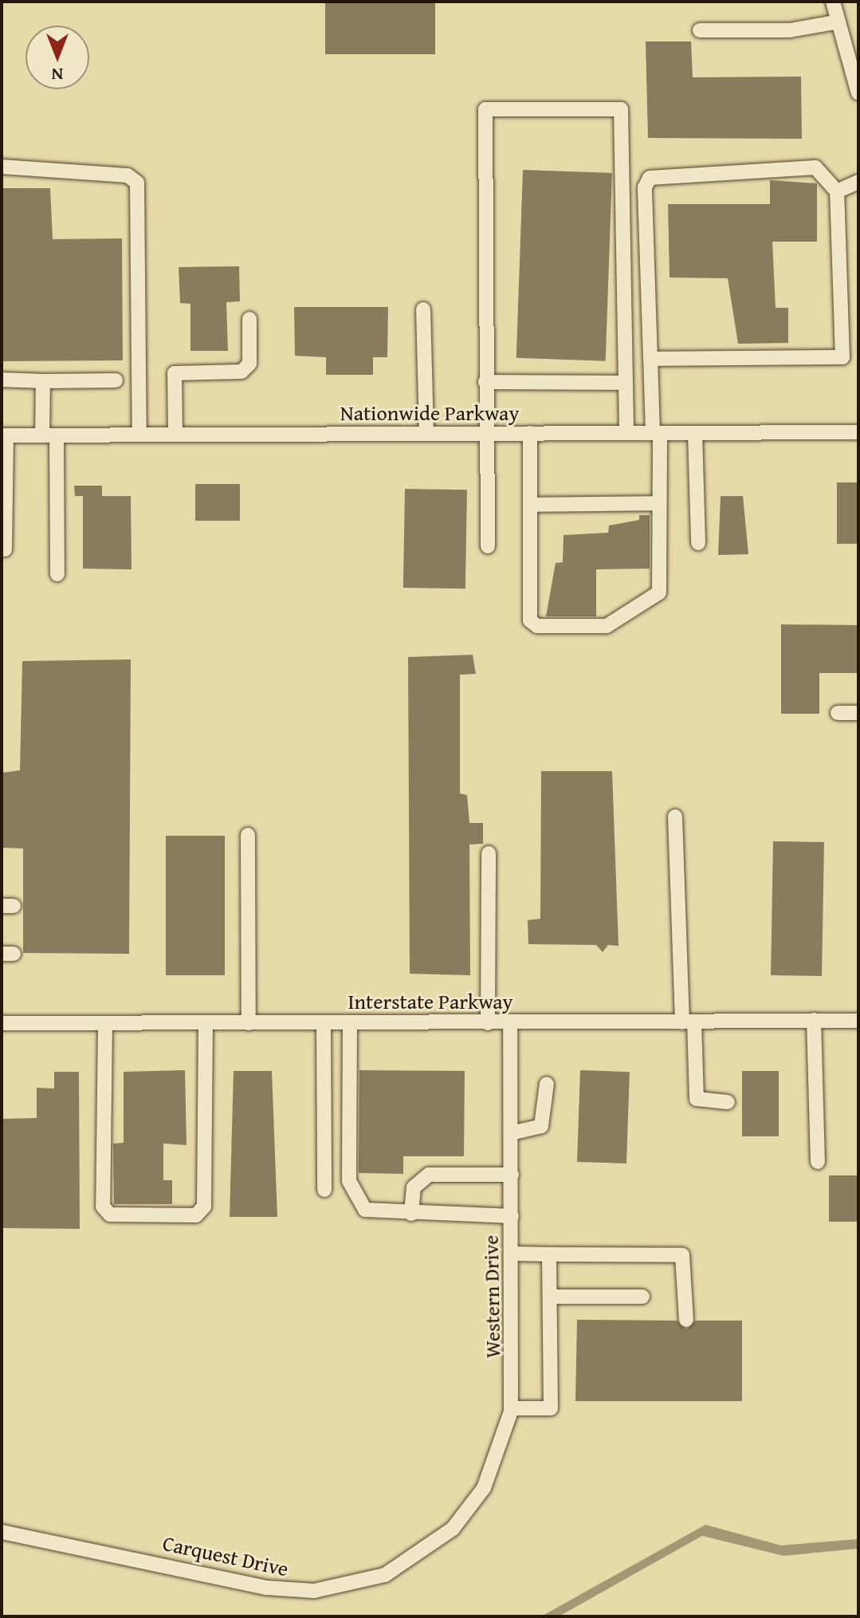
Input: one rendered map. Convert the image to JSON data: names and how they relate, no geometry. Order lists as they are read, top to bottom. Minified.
{"streets":{"street":["Nationwide Parkway","Interstate Parkway","Western Drive","Carquest Drive"]},"crossings":[["Interstate Parkway","Western Drive"],["Western Drive","Carquest Drive"]],"north":"bottom"}
